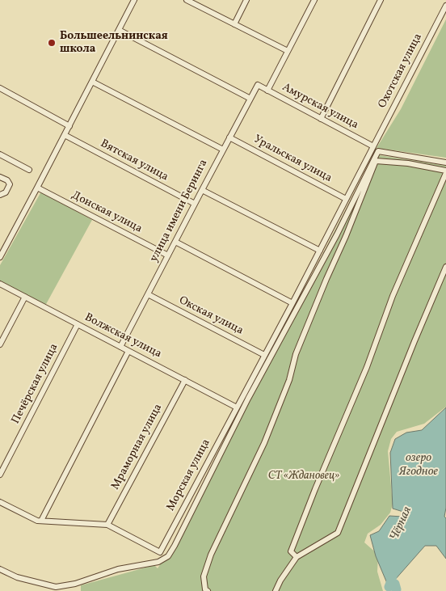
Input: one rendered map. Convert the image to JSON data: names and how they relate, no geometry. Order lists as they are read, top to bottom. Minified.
{"streets":{"street":["Охотская улица","Амурская улица","Уральская улица","Вятская улица","улица имени Беринга","Донская улица","Окская улица","Волжская улица","Печёрская улица","Мраморная улица","Морская улица"]},"crossings":[["Охотская улица","Амурская улица"],["Охотская улица","Уральская улица"],["Охотская улица","Морская улица"],["Амурская улица","улица имени Беринга"],["Уральская улица","улица имени Беринга"],["Вятская улица","улица имени Беринга"],["улица имени Беринга","Донская улица"],["улица имени Беринга","Окская улица"],["улица имени Беринга","Волжская улица"],["Окская улица","Морская улица"],["Волжская улица","Печёрская улица"],["Волжская улица","Мраморная улица"],["Волжская улица","Морская улица"],["Мраморная улица","Морская улица"]],"water":["озеро Ягодное","Чёрная"],"parks":["СТ «Ждановец»"],"places":["Большеельнинская школа"]}
